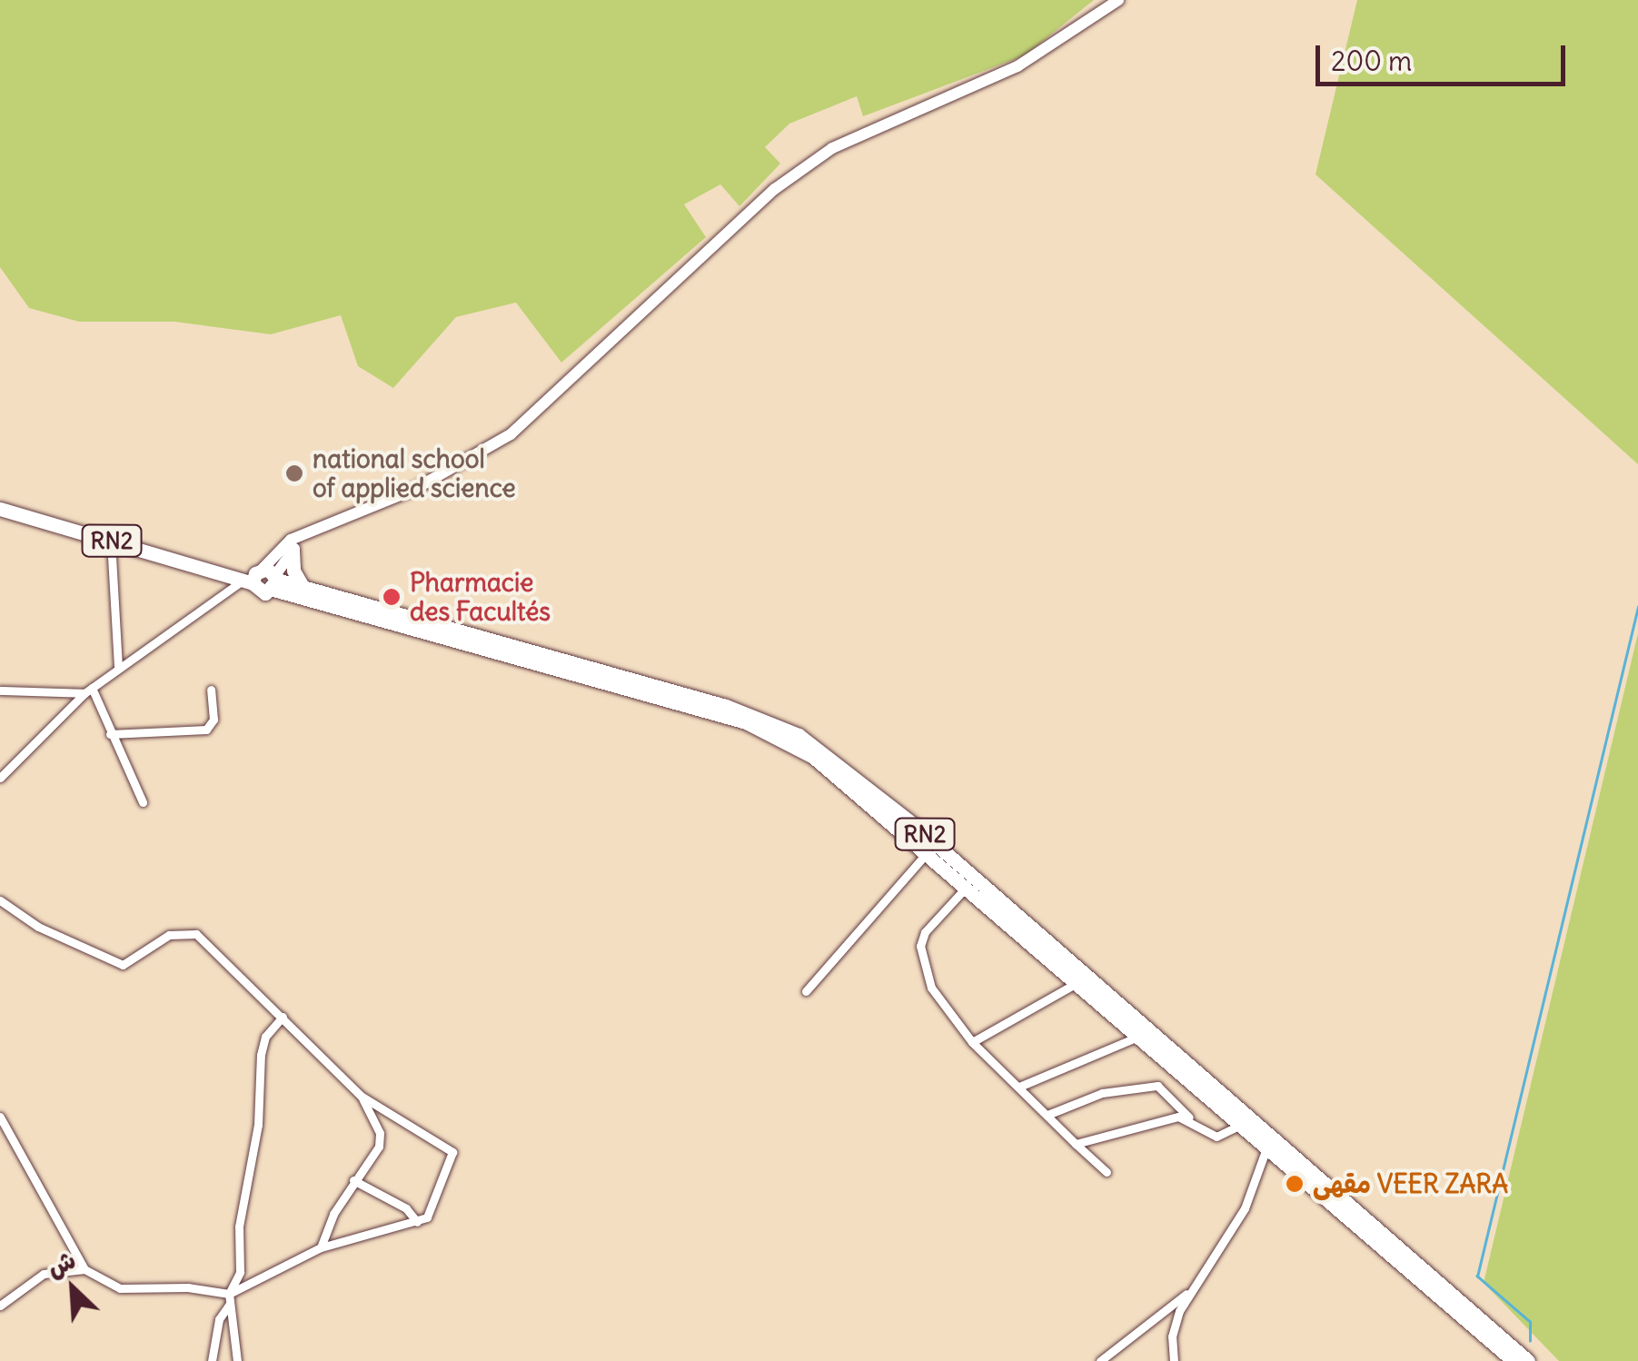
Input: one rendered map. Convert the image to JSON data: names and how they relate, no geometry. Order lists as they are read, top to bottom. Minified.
{"streets":{"highway":["RN2"]},"places":["national school of applied science","Pharmacie des Facultés","مقهى VEER ZARA"],"scale_bar":"200 m","north":"top left"}
